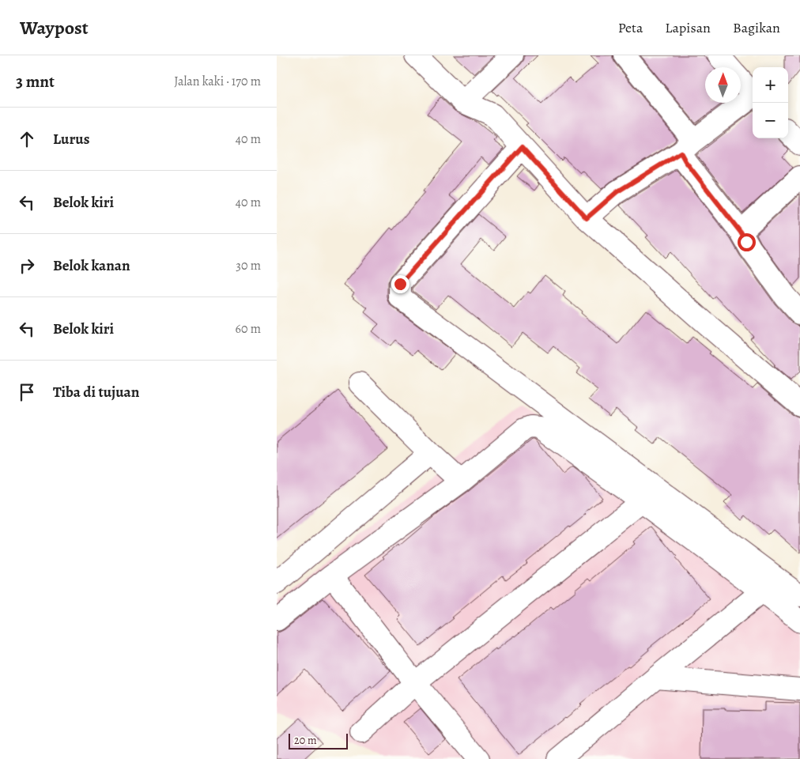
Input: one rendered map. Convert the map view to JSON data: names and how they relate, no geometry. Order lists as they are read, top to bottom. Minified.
{"scale_bar":"20 m","north":"top","page":{"header":"Waypost","nav":["Peta","Lapisan","Bagikan"],"heading":["3 mnt","Jalan kaki · 170 m"],"map_buttons":["+","−"],"list":[["Lurus","40 m"],["Belok kiri","40 m"],["Belok kanan","30 m"],["Belok kiri","60 m"],"Tiba di tujuan"],"scale":"20 m"}}
